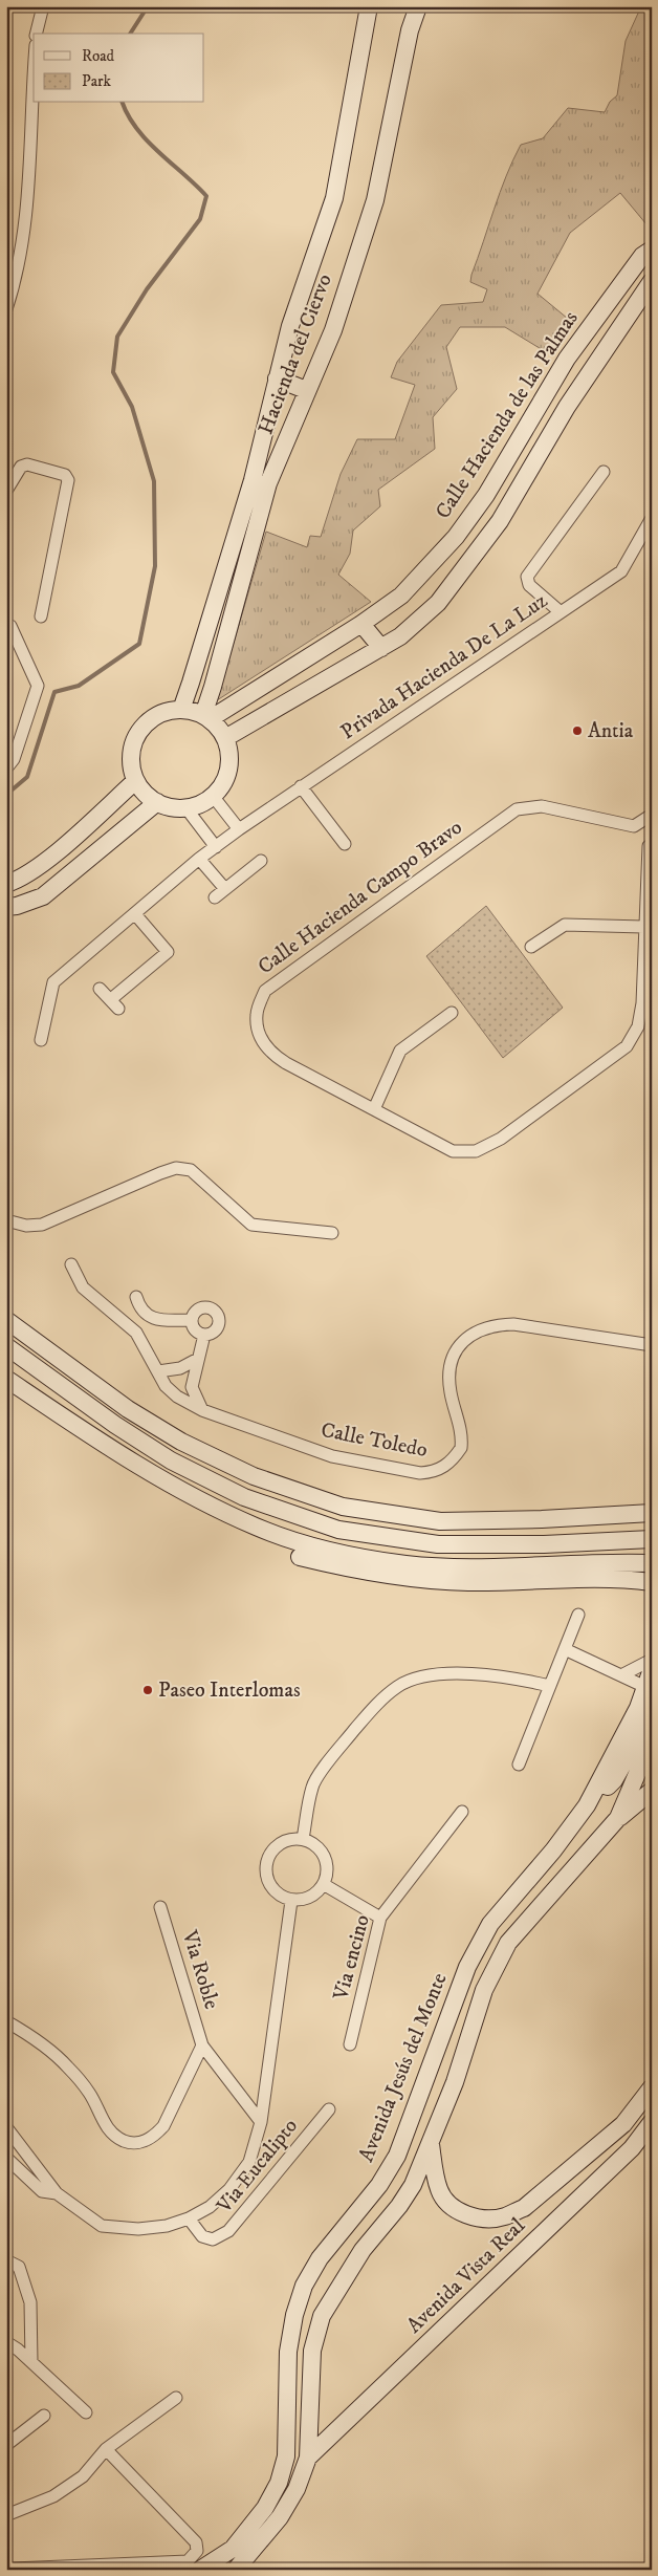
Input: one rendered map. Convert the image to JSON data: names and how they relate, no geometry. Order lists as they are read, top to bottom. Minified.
{"streets":{"main road":["Hacienda del Ciervo","Calle Hacienda de las Palmas","Avenida Jesús del Monte","Avenida Vista Real"],"street":["Privada Hacienda De La Luz","Calle Hacienda Campo Bravo","Calle Toledo","Via encino","Via Roble","Via Eucalipto"]},"crossings":[["Hacienda del Ciervo","Calle Hacienda de las Palmas"]],"places":["Antia","Paseo Interlomas"],"legend":["Road","Park"]}
